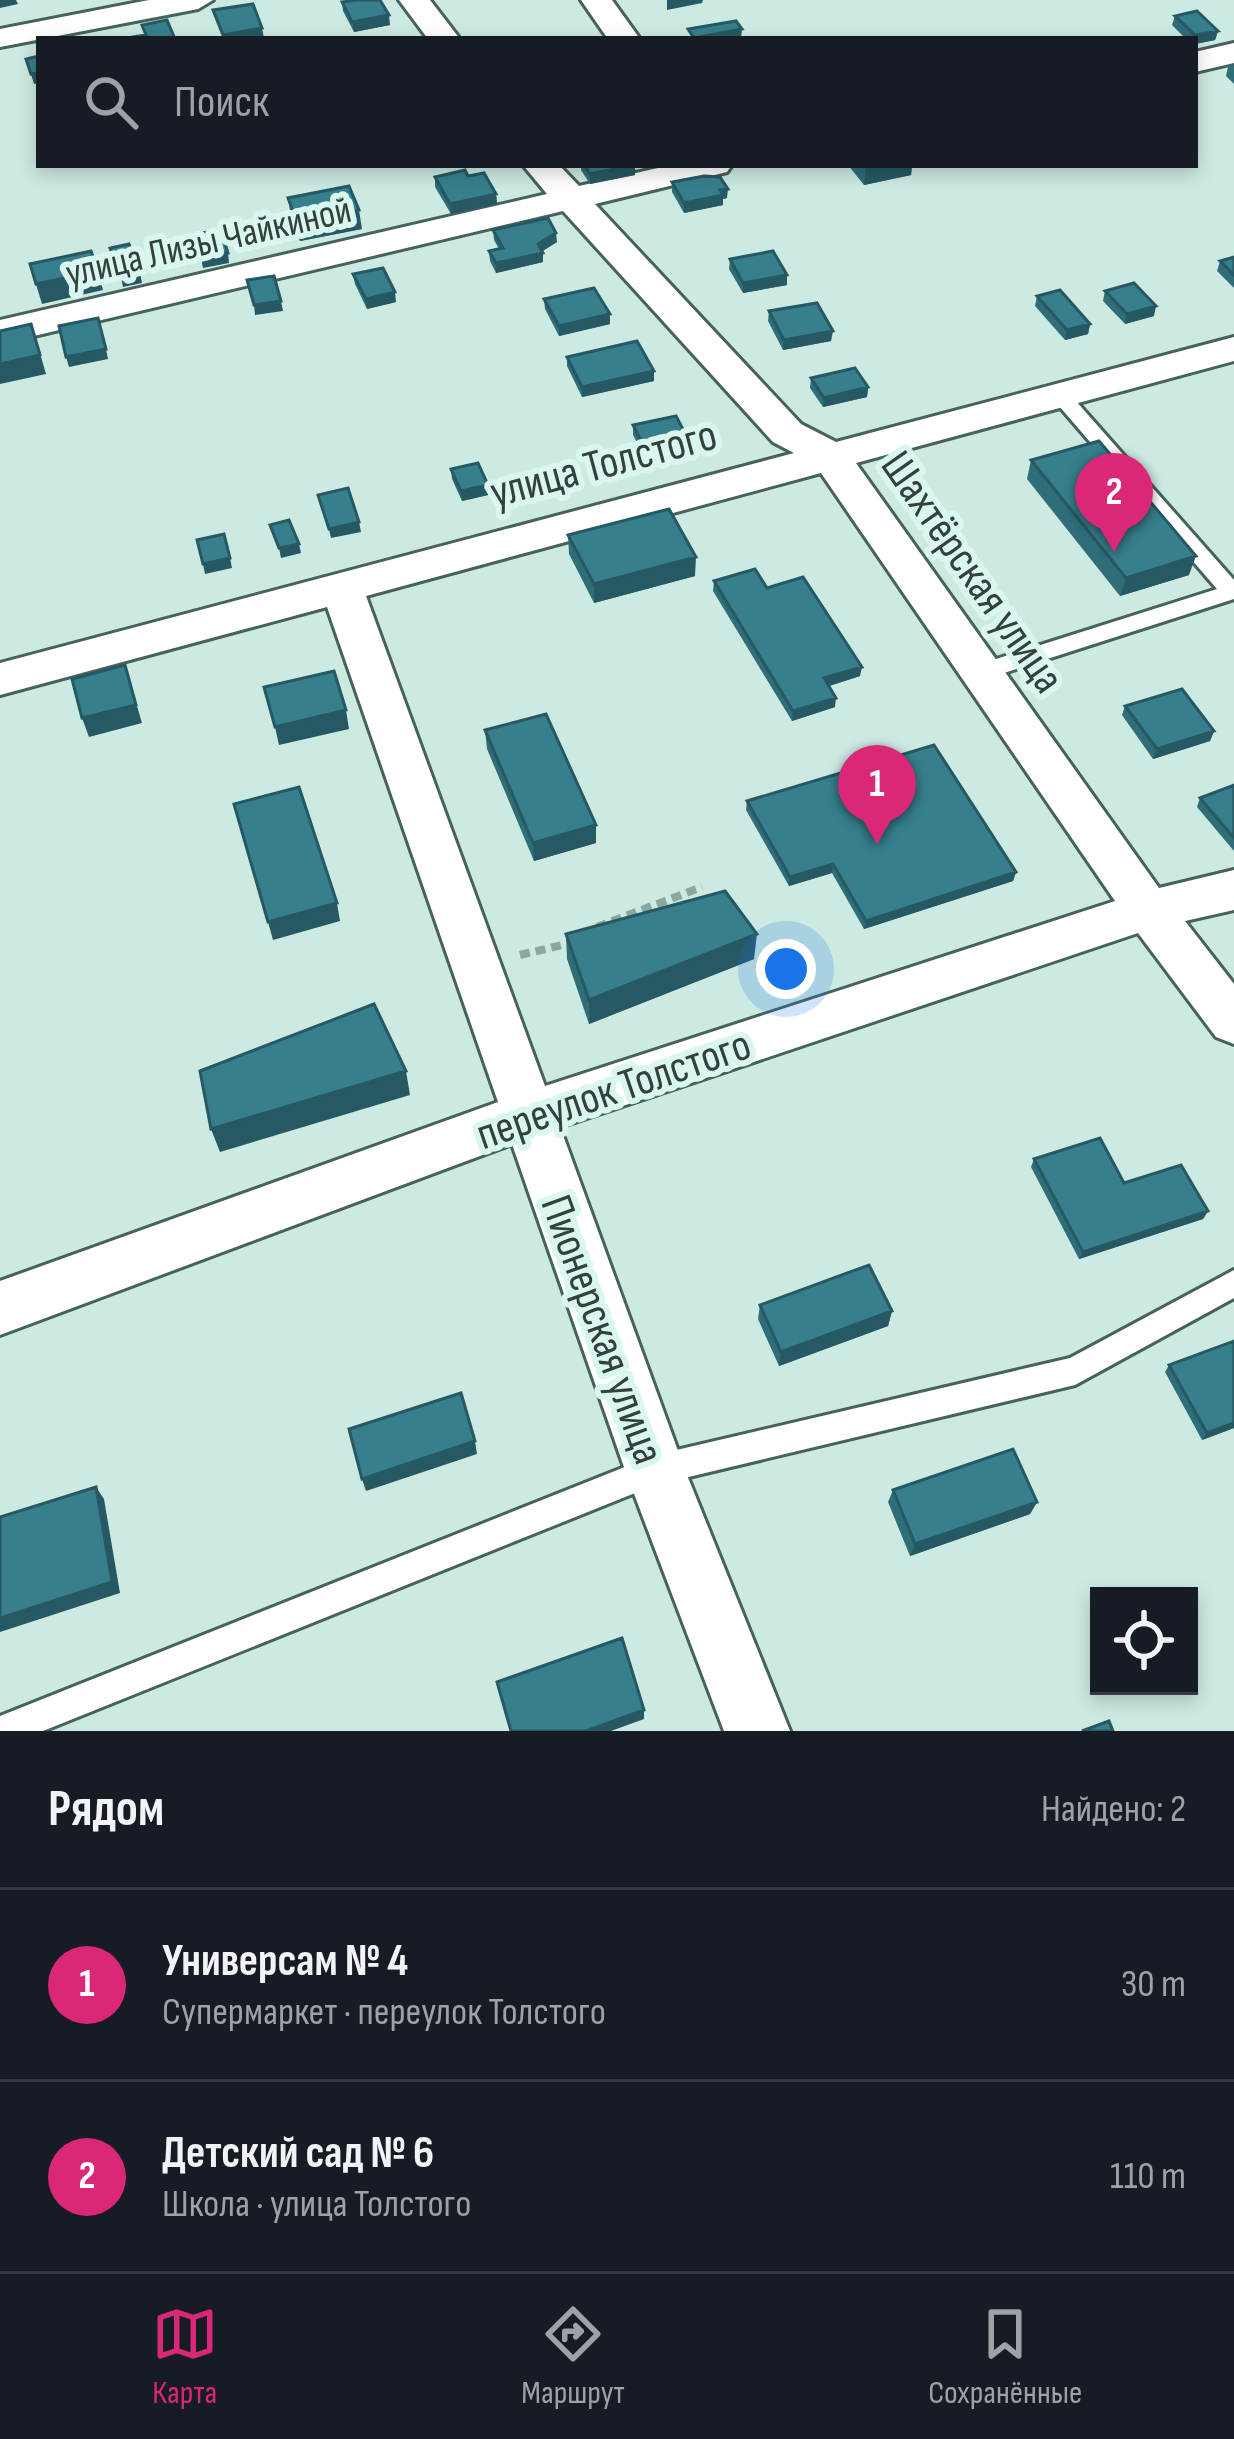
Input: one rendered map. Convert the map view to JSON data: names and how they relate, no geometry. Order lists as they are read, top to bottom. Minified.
{"streets":{"street":["улица Лизы Чайкиной","улица Толстого","Шахтёрская улица","переулок Толстого","Пионерская улица"]},"crossings":[["улица Лизы Чайкиной","Шахтёрская улица"],["улица Толстого","Шахтёрская улица"],["улица Толстого","Пионерская улица"],["Шахтёрская улица","переулок Толстого"],["переулок Толстого","Пионерская улица"]],"page":{"search":"Поиск","pins":["2","1"],"heading":["Рядом","Найдено: 2"],"list":[{"mark":"1","name":"Универсам № 4","note":"Супермаркет · переулок Толстого","value":"30 m"},{"mark":"2","name":"Детский сад № 6","note":"Школа · улица Толстого","value":"110 m"}],"nav":["Карта","Маршрут","Сохранённые"]}}
